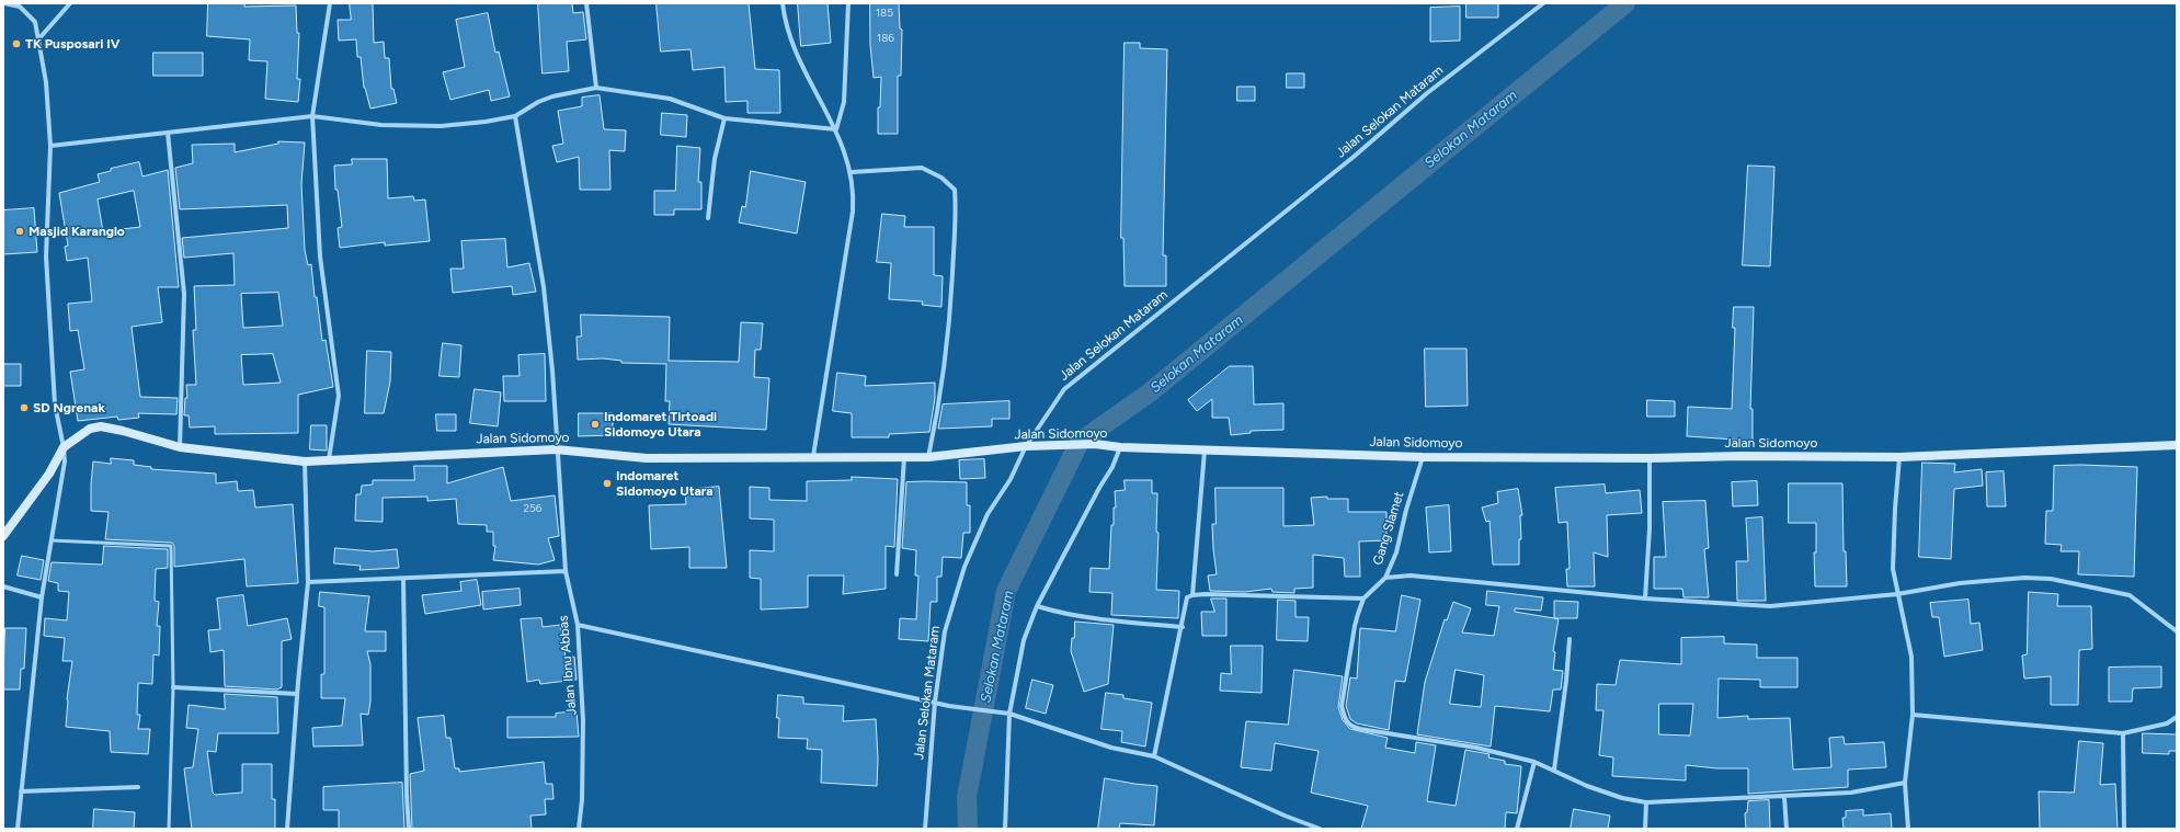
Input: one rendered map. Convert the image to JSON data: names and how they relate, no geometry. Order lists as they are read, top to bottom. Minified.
{"streets":{"main road":["Jalan Sidomoyo"],"street":["Jalan Selokan Mataram","Gang Slamet","Jalan Ibnu Abbas"]},"crossings":[["Jalan Selokan Mataram","Jalan Sidomoyo"],["Jalan Sidomoyo","Gang Slamet"],["Jalan Sidomoyo","Jalan Ibnu Abbas"]],"water":["Selokan Mataram"],"places":["TK Pusposari IV","Masjid Karanglo","SD Ngrenak","Indomaret Tirtoadi Sidomoyo Utara","Indomaret Sidomoyo Utara"],"house_numbers":["185","186","256"]}
